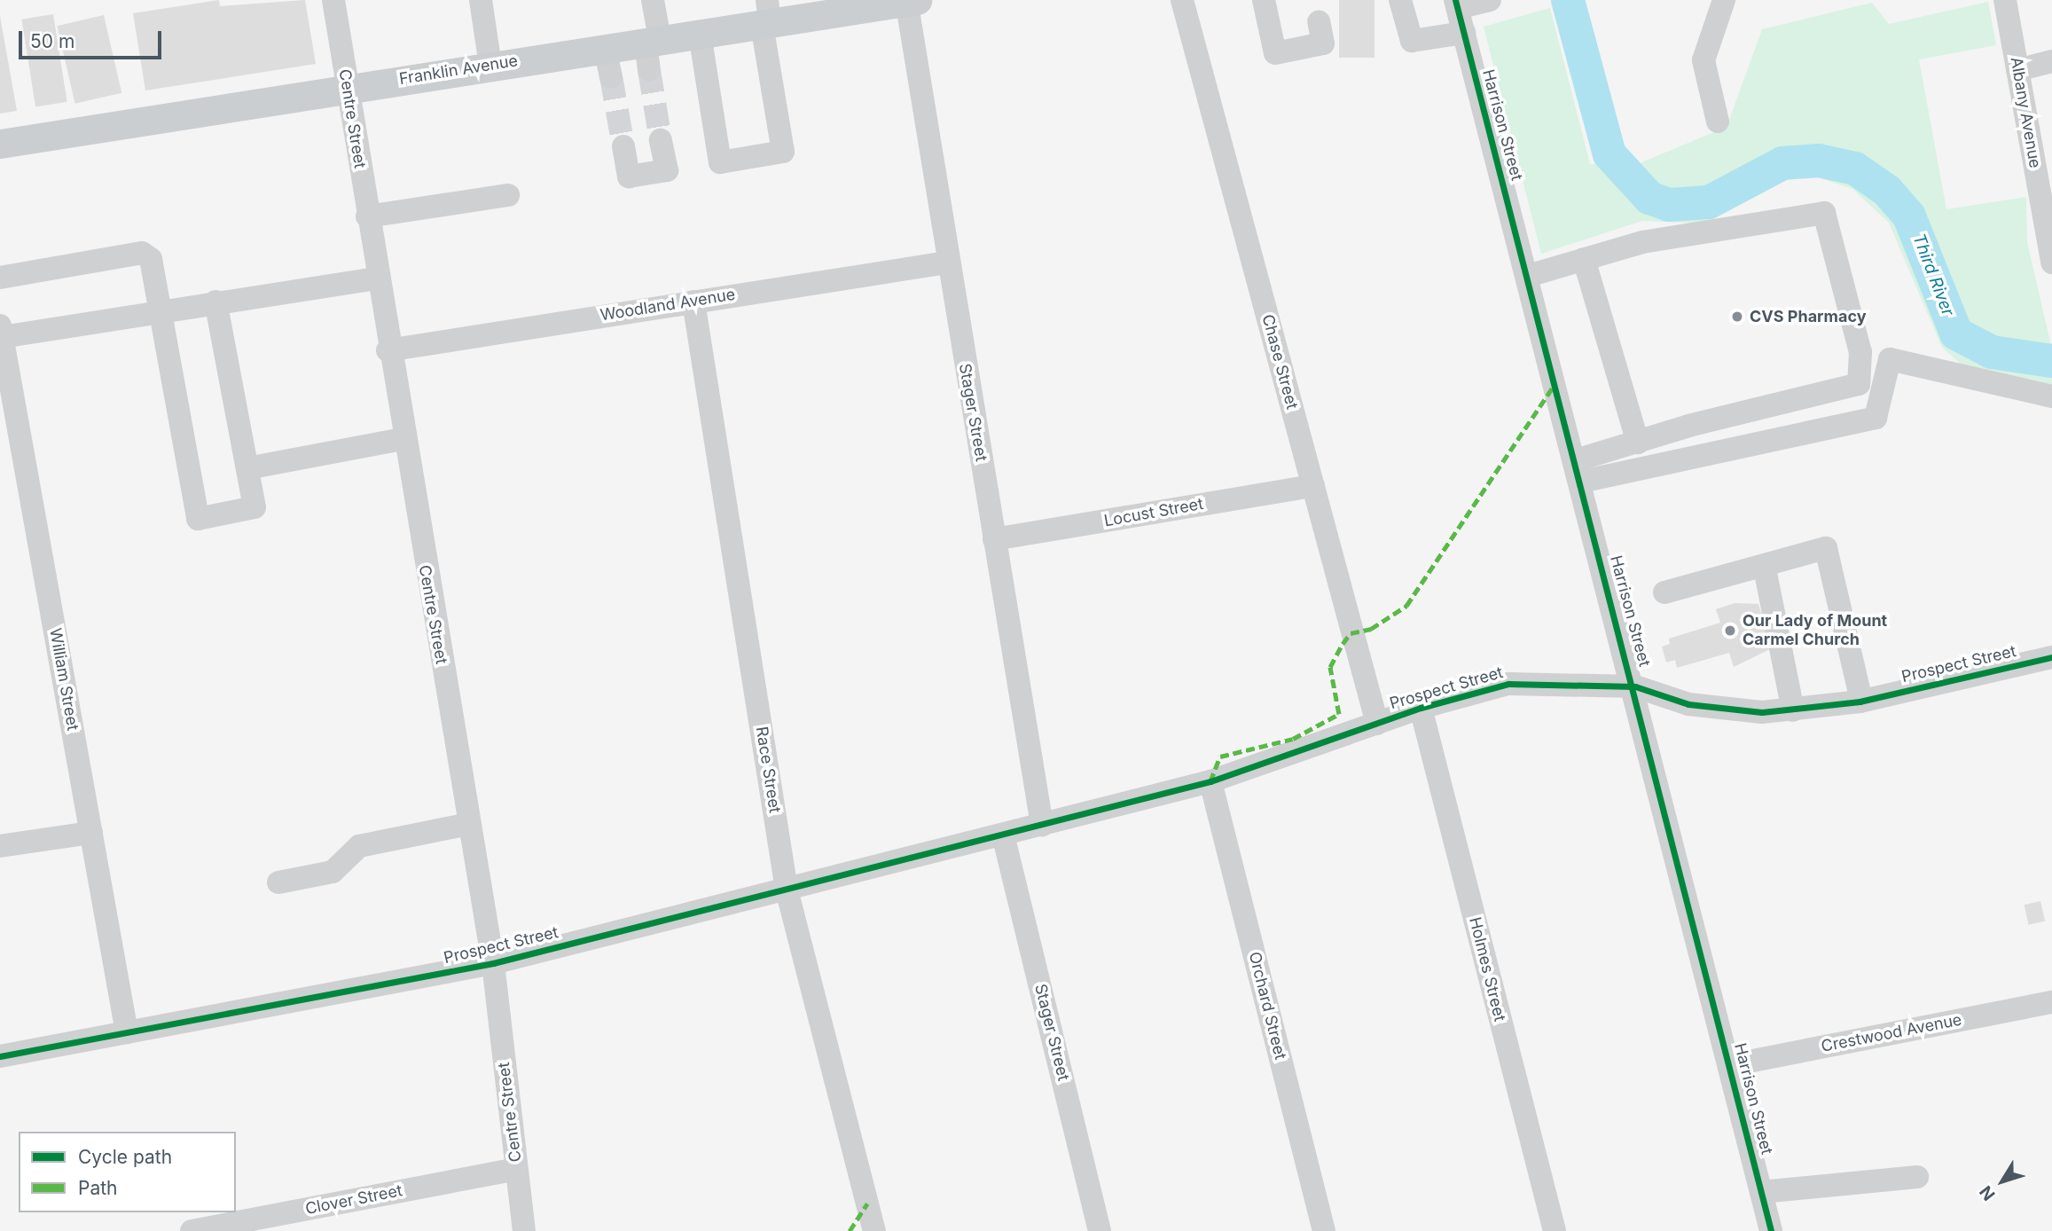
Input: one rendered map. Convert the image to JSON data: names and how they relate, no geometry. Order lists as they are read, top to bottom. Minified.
{"streets":{"main road":["Franklin Avenue"],"street":["Albany Avenue","Centre Street","Harrison Street","Woodland Avenue","Chase Street","Stager Street","Locust Street","Prospect Street","William Street","Race Street","Holmes Street","Orchard Street","Crestwood Avenue","Clover Street"]},"crossings":[["Franklin Avenue","Centre Street"],["Franklin Avenue","Stager Street"],["Centre Street","Woodland Avenue"],["Centre Street","Prospect Street"],["Centre Street","Clover Street"],["Harrison Street","Prospect Street"],["Harrison Street","Crestwood Avenue"],["Woodland Avenue","Stager Street"],["Woodland Avenue","Race Street"],["Chase Street","Locust Street"],["Chase Street","Prospect Street"],["Stager Street","Locust Street"],["Stager Street","Prospect Street"],["Prospect Street","William Street"],["Prospect Street","Race Street"],["Prospect Street","Holmes Street"],["Prospect Street","Orchard Street"]],"water":["Third River"],"places":["CVS Pharmacy","Our Lady of Mount Carmel Church"],"legend":["Cycle path","Path"],"scale_bar":"50 m","north":"bottom left"}
